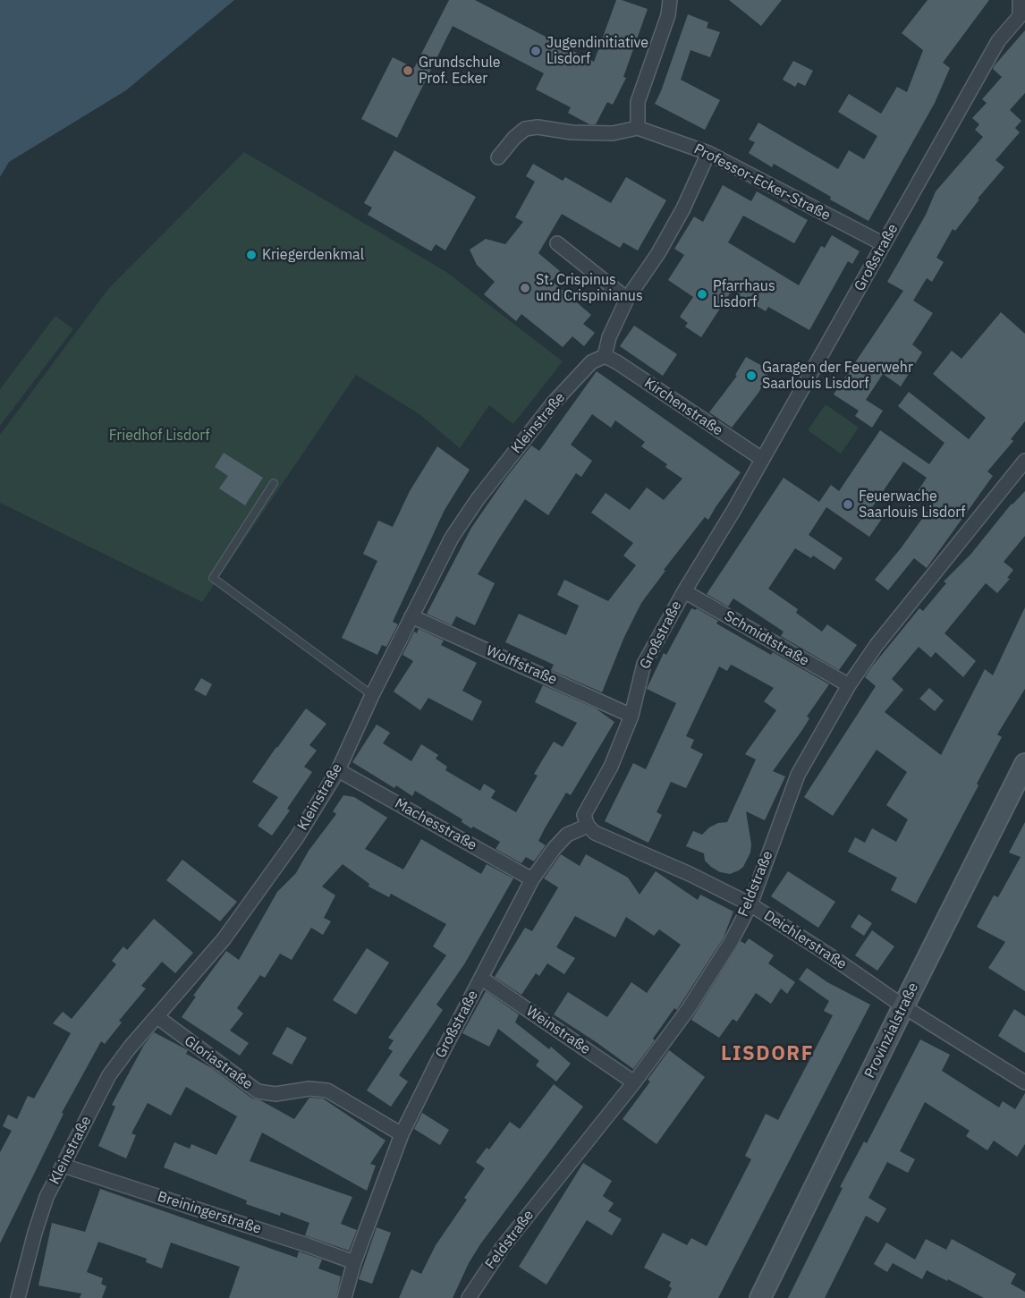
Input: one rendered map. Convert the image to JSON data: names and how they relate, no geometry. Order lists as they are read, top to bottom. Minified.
{"streets":{"main road":["Provinzialstraße"],"street":["Professor-Ecker-Straße","Großstraße","Kirchenstraße","Kleinstraße","Schmidtstraße","Wolffstraße","Machesstraße","Feldstraße","Deichlerstraße","Weinstraße","Gloriastraße","Breiningerstraße"]},"crossings":[["Professor-Ecker-Straße","Großstraße"],["Großstraße","Kirchenstraße"],["Großstraße","Schmidtstraße"],["Großstraße","Wolffstraße"],["Großstraße","Machesstraße"],["Großstraße","Deichlerstraße"],["Großstraße","Weinstraße"],["Großstraße","Gloriastraße"],["Großstraße","Breiningerstraße"],["Kirchenstraße","Kleinstraße"],["Kleinstraße","Wolffstraße"],["Kleinstraße","Machesstraße"],["Kleinstraße","Gloriastraße"],["Kleinstraße","Breiningerstraße"],["Schmidtstraße","Feldstraße"],["Feldstraße","Deichlerstraße"],["Feldstraße","Weinstraße"],["Deichlerstraße","Provinzialstraße"]],"districts":["LISDORF"],"parks":["Friedhof Lisdorf"],"places":["Jugendinitiative Lisdorf","Grundschule Prof. Ecker","Kriegerdenkmal","St. Crispinus und Crispinianus","Pfarrhaus Lisdorf","Garagen der Feuerwehr Saarlouis Lisdorf","Feuerwache Saarlouis Lisdorf"]}
